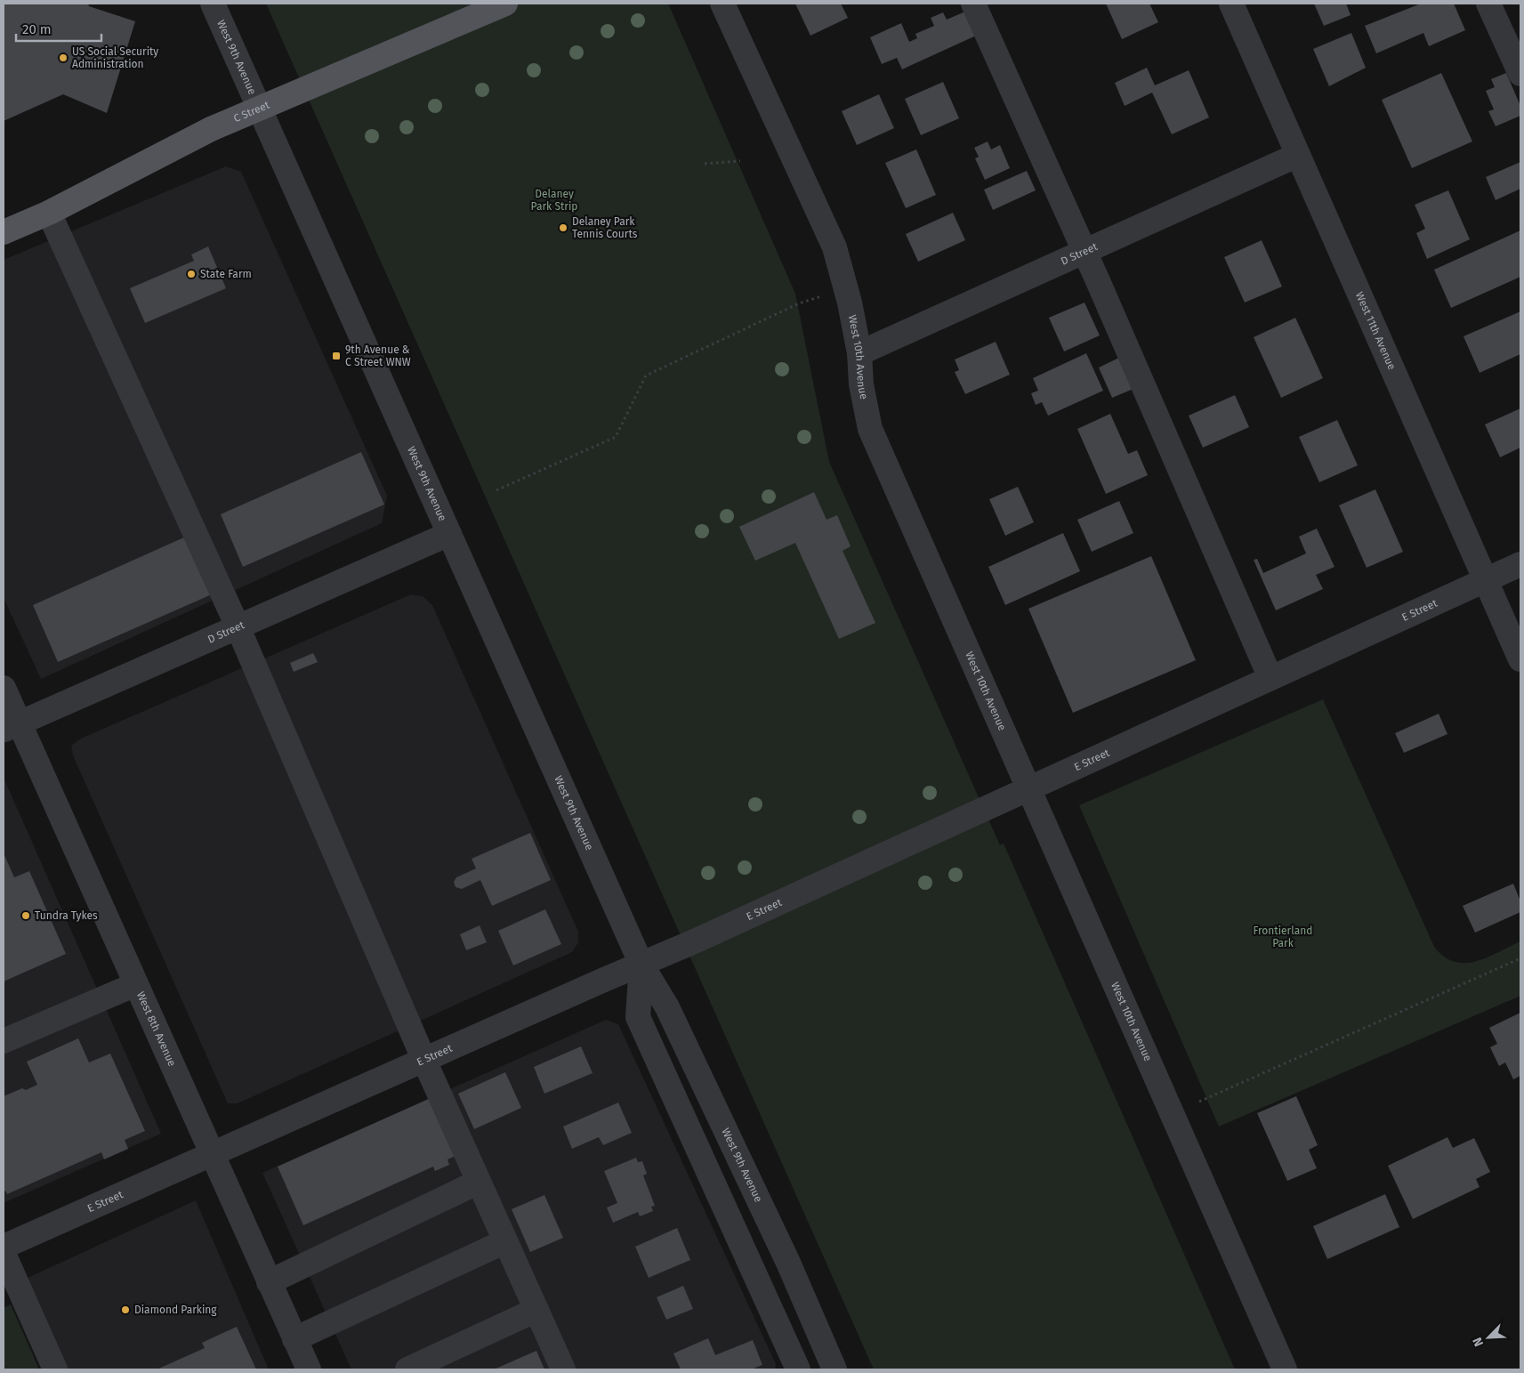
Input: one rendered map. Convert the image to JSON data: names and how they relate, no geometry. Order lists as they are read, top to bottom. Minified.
{"streets":{"main road":["C Street"],"street":["West 9th Avenue","D Street","West 11th Avenue","West 10th Avenue","E Street","West 8th Avenue"]},"crossings":[["West 9th Avenue","C Street"],["West 9th Avenue","D Street"],["West 9th Avenue","E Street"],["D Street","West 11th Avenue"],["D Street","West 10th Avenue"],["D Street","West 8th Avenue"],["West 11th Avenue","E Street"],["West 10th Avenue","E Street"],["E Street","West 8th Avenue"]],"parks":["Delaney Park Strip","Frontierland Park"],"places":{"other":["US Social Security Administration","Delaney Park Tennis Courts","State Farm","Tundra Tykes","Diamond Parking"],"transit":["9th Avenue & C Street WNW"]},"scale_bar":"20 m","north":"bottom left"}
